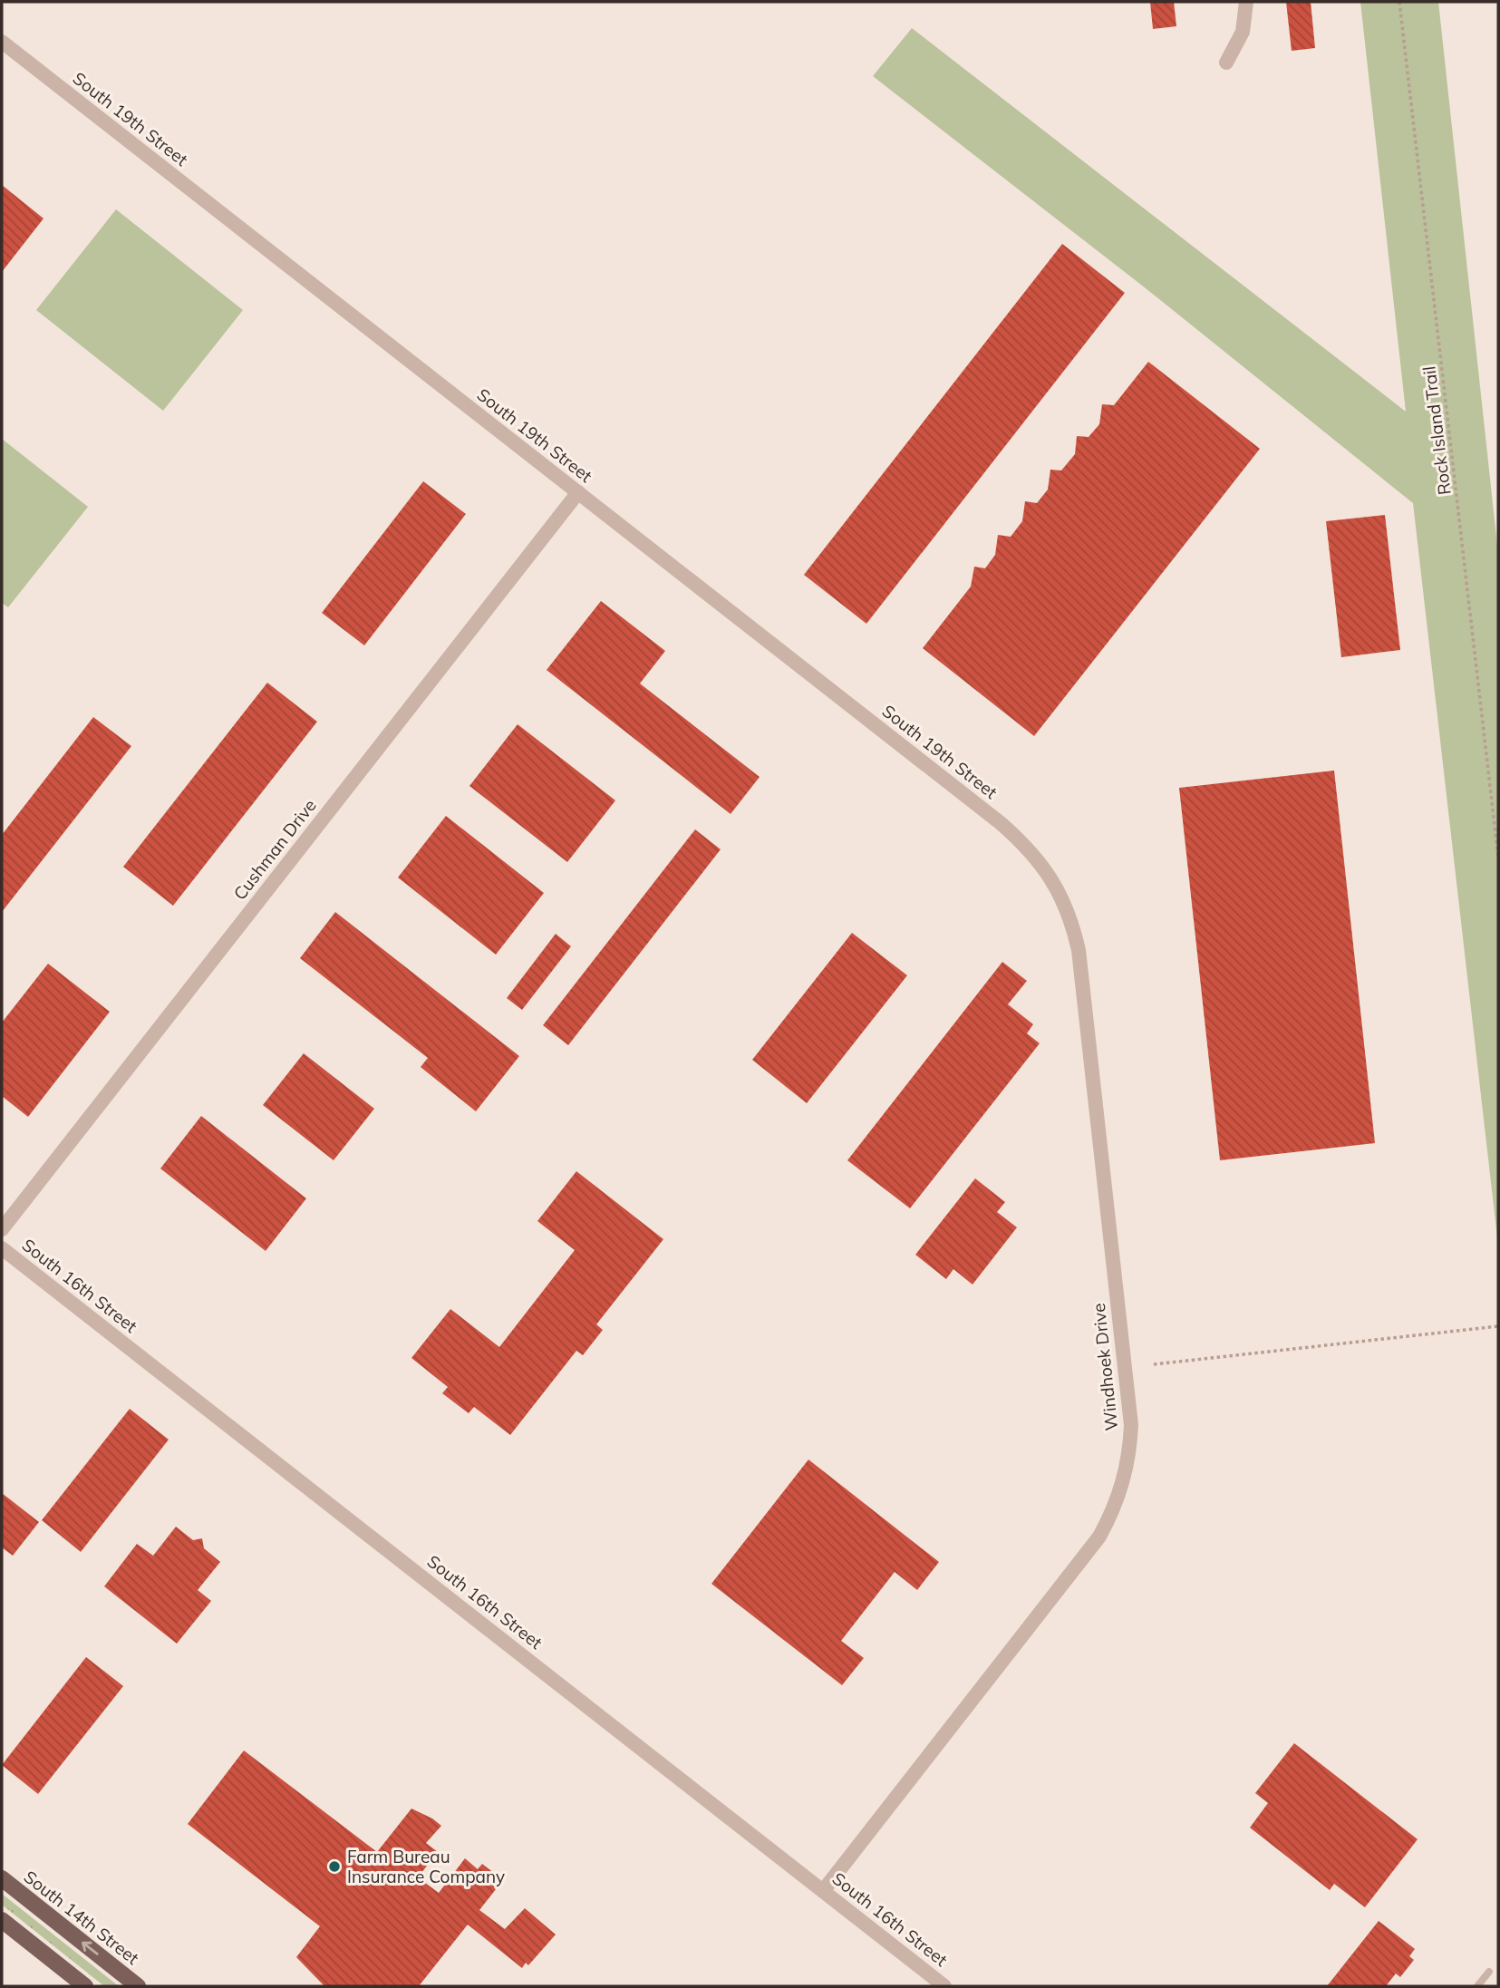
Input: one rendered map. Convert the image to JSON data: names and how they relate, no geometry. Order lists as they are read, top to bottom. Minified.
{"streets":{"main road":["South 14th Street"],"street":["South 19th Street","Cushman Drive","South 16th Street","Windhoek Drive"],"path":["Rock Island Trail"]},"crossings":[["South 19th Street","Cushman Drive"],["South 19th Street","Windhoek Drive"],["South 16th Street","Windhoek Drive"]],"places":["Farm Bureau Insurance Company"]}
